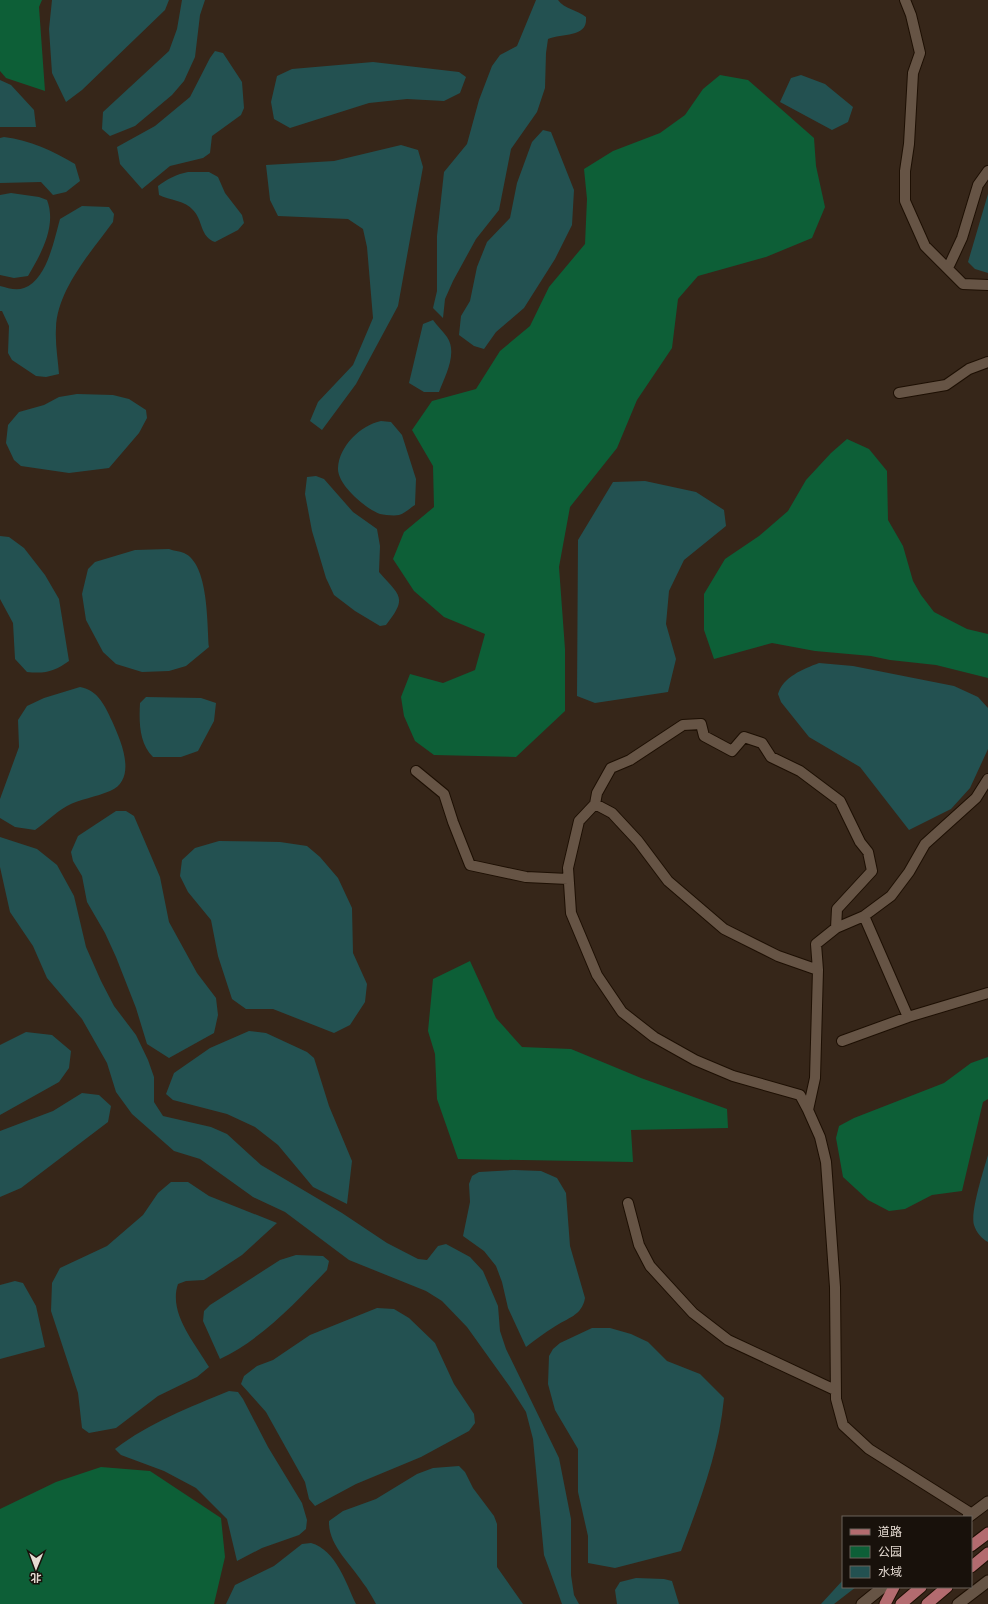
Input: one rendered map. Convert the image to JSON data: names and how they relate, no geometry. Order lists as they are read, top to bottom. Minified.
{"legend":["道路","公园","水域"],"north":"bottom"}
